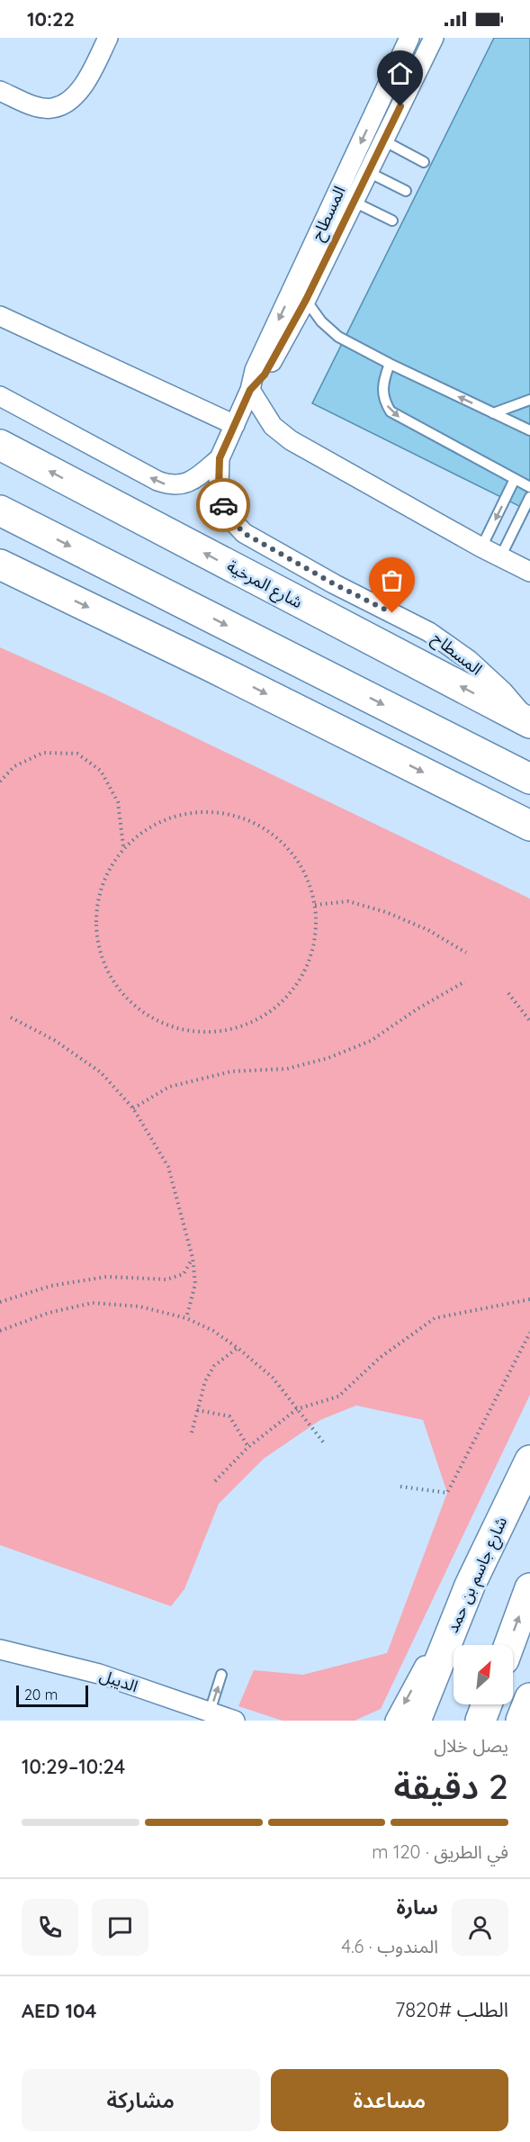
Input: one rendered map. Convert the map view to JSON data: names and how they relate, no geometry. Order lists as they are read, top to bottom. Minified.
{"streets":{"main road":["شارع المرخية","شارع جاسم بن حمد"],"street":["المسطاح","الديبل"]},"crossings":[["المسطاح","شارع المرخية"]],"scale_bar":"20 m","north":"top right","page":{"status":"10:22","scale":"20 m","heading":["2 دقيقة","يصل خلال","10:24–10:29"],"panel":["سارة","المندوب · 4.6","الطلب #7820","AED 104"],"bar":"في الطريق · 120 m","buttons":["مساعدة","مشاركة"]}}
